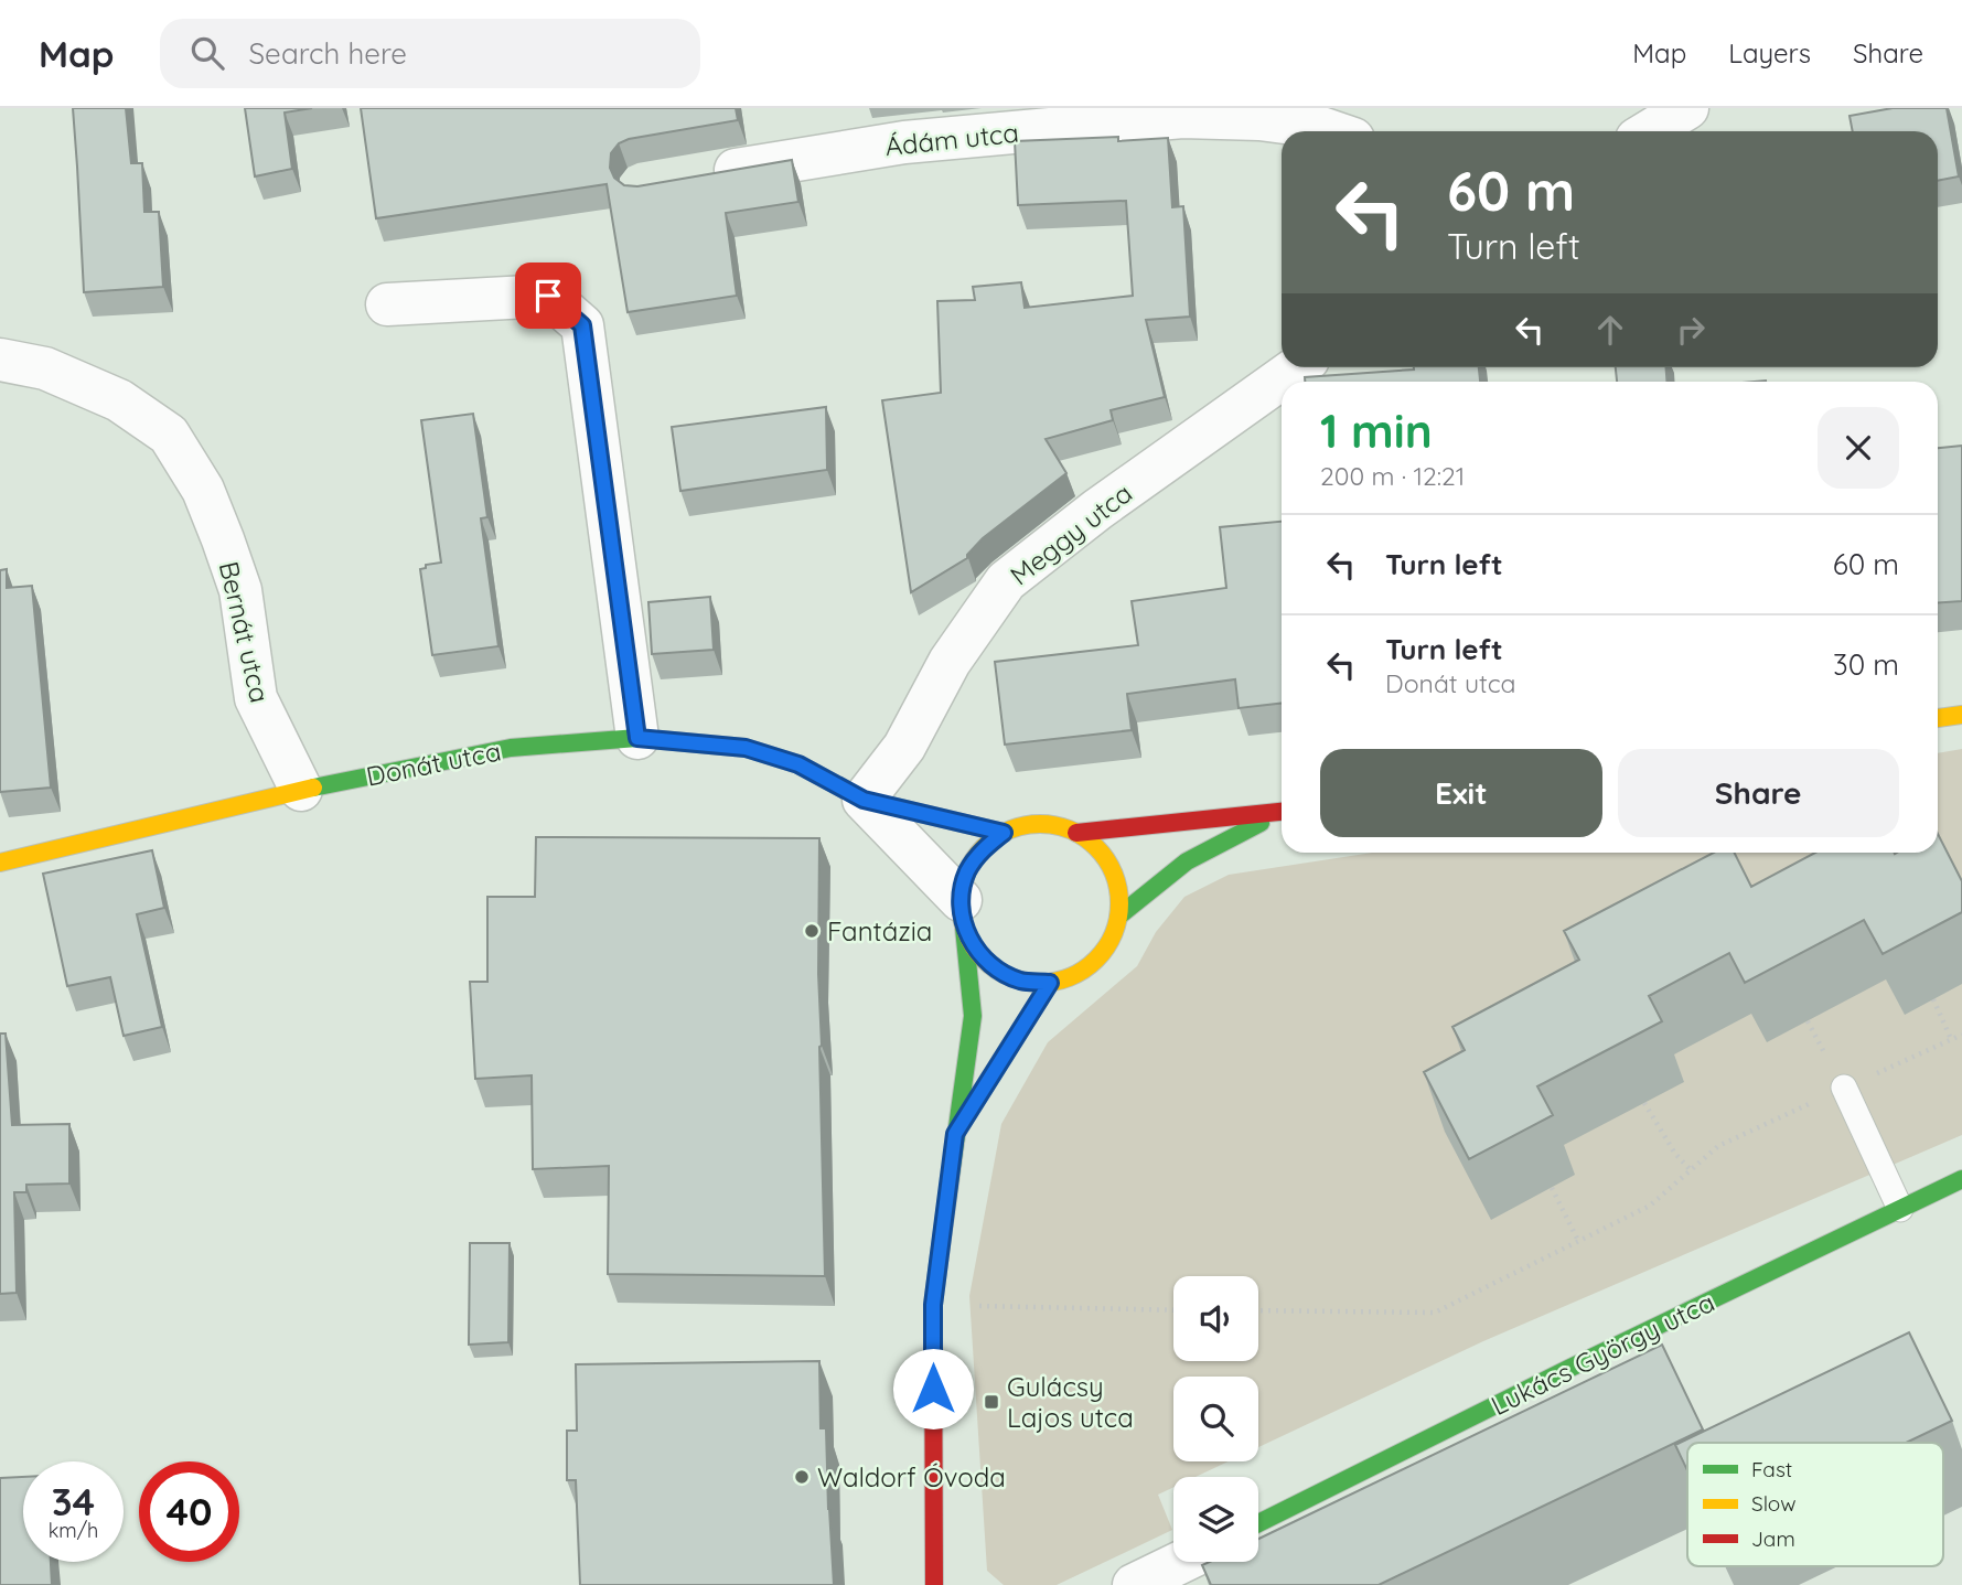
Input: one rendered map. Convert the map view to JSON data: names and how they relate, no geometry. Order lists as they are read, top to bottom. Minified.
{"streets":{"street":["Ádám utca","Meggy utca","Bernát utca","Donát utca","Lukács György utca"]},"crossings":[["Meggy utca","Donát utca"],["Bernát utca","Donát utca"]],"places":{"other":["Fantázia","Waldorf Óvoda"],"transit":["Gulácsy Lajos utca"]},"legend":["Fast","Slow","Jam"],"page":{"header":"Map","search":"Search here","nav":["Map","Layers","Share"],"turn":["60 m","Turn left"],"heading":["1 min","200 m · 12:21"],"list":[{"name":"Turn left","value":"60 m"},{"name":"Turn left","note":"Donát utca","value":"30 m"}],"buttons":["Exit","Share"],"speed":"34 km/h","limit":"40"}}
